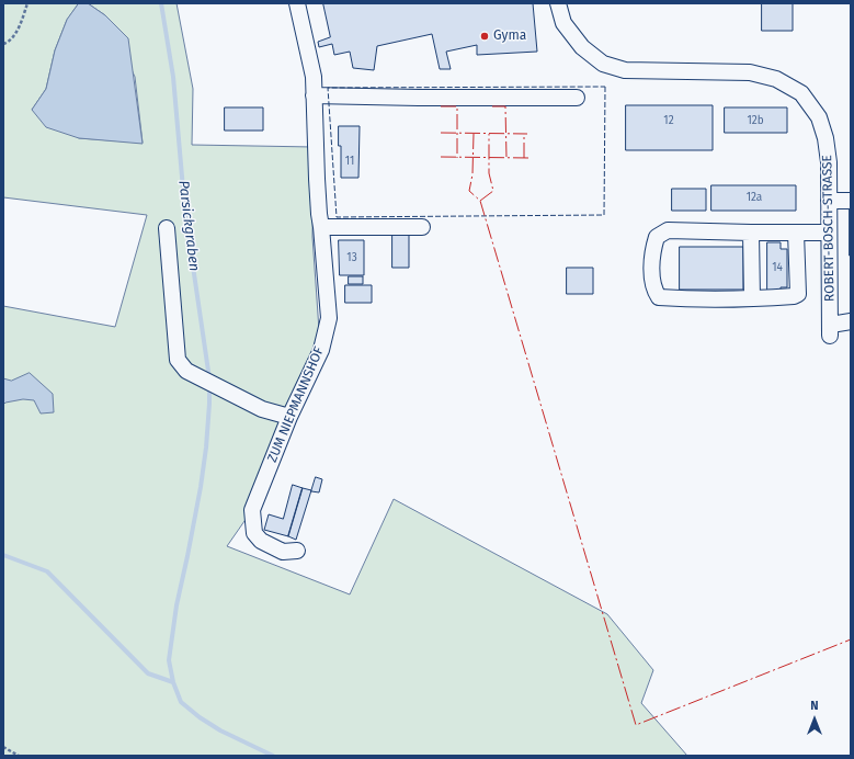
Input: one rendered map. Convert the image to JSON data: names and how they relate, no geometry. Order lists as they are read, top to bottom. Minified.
{"streets":{"street":["ROBERT-BOSCH-STRASSE","ZUM NIEPMANNSHOF"]},"water":["Parsickgraben"],"places":["Gyma"],"house_numbers":["12","12b","11","12a","13","14"],"north":"top"}
